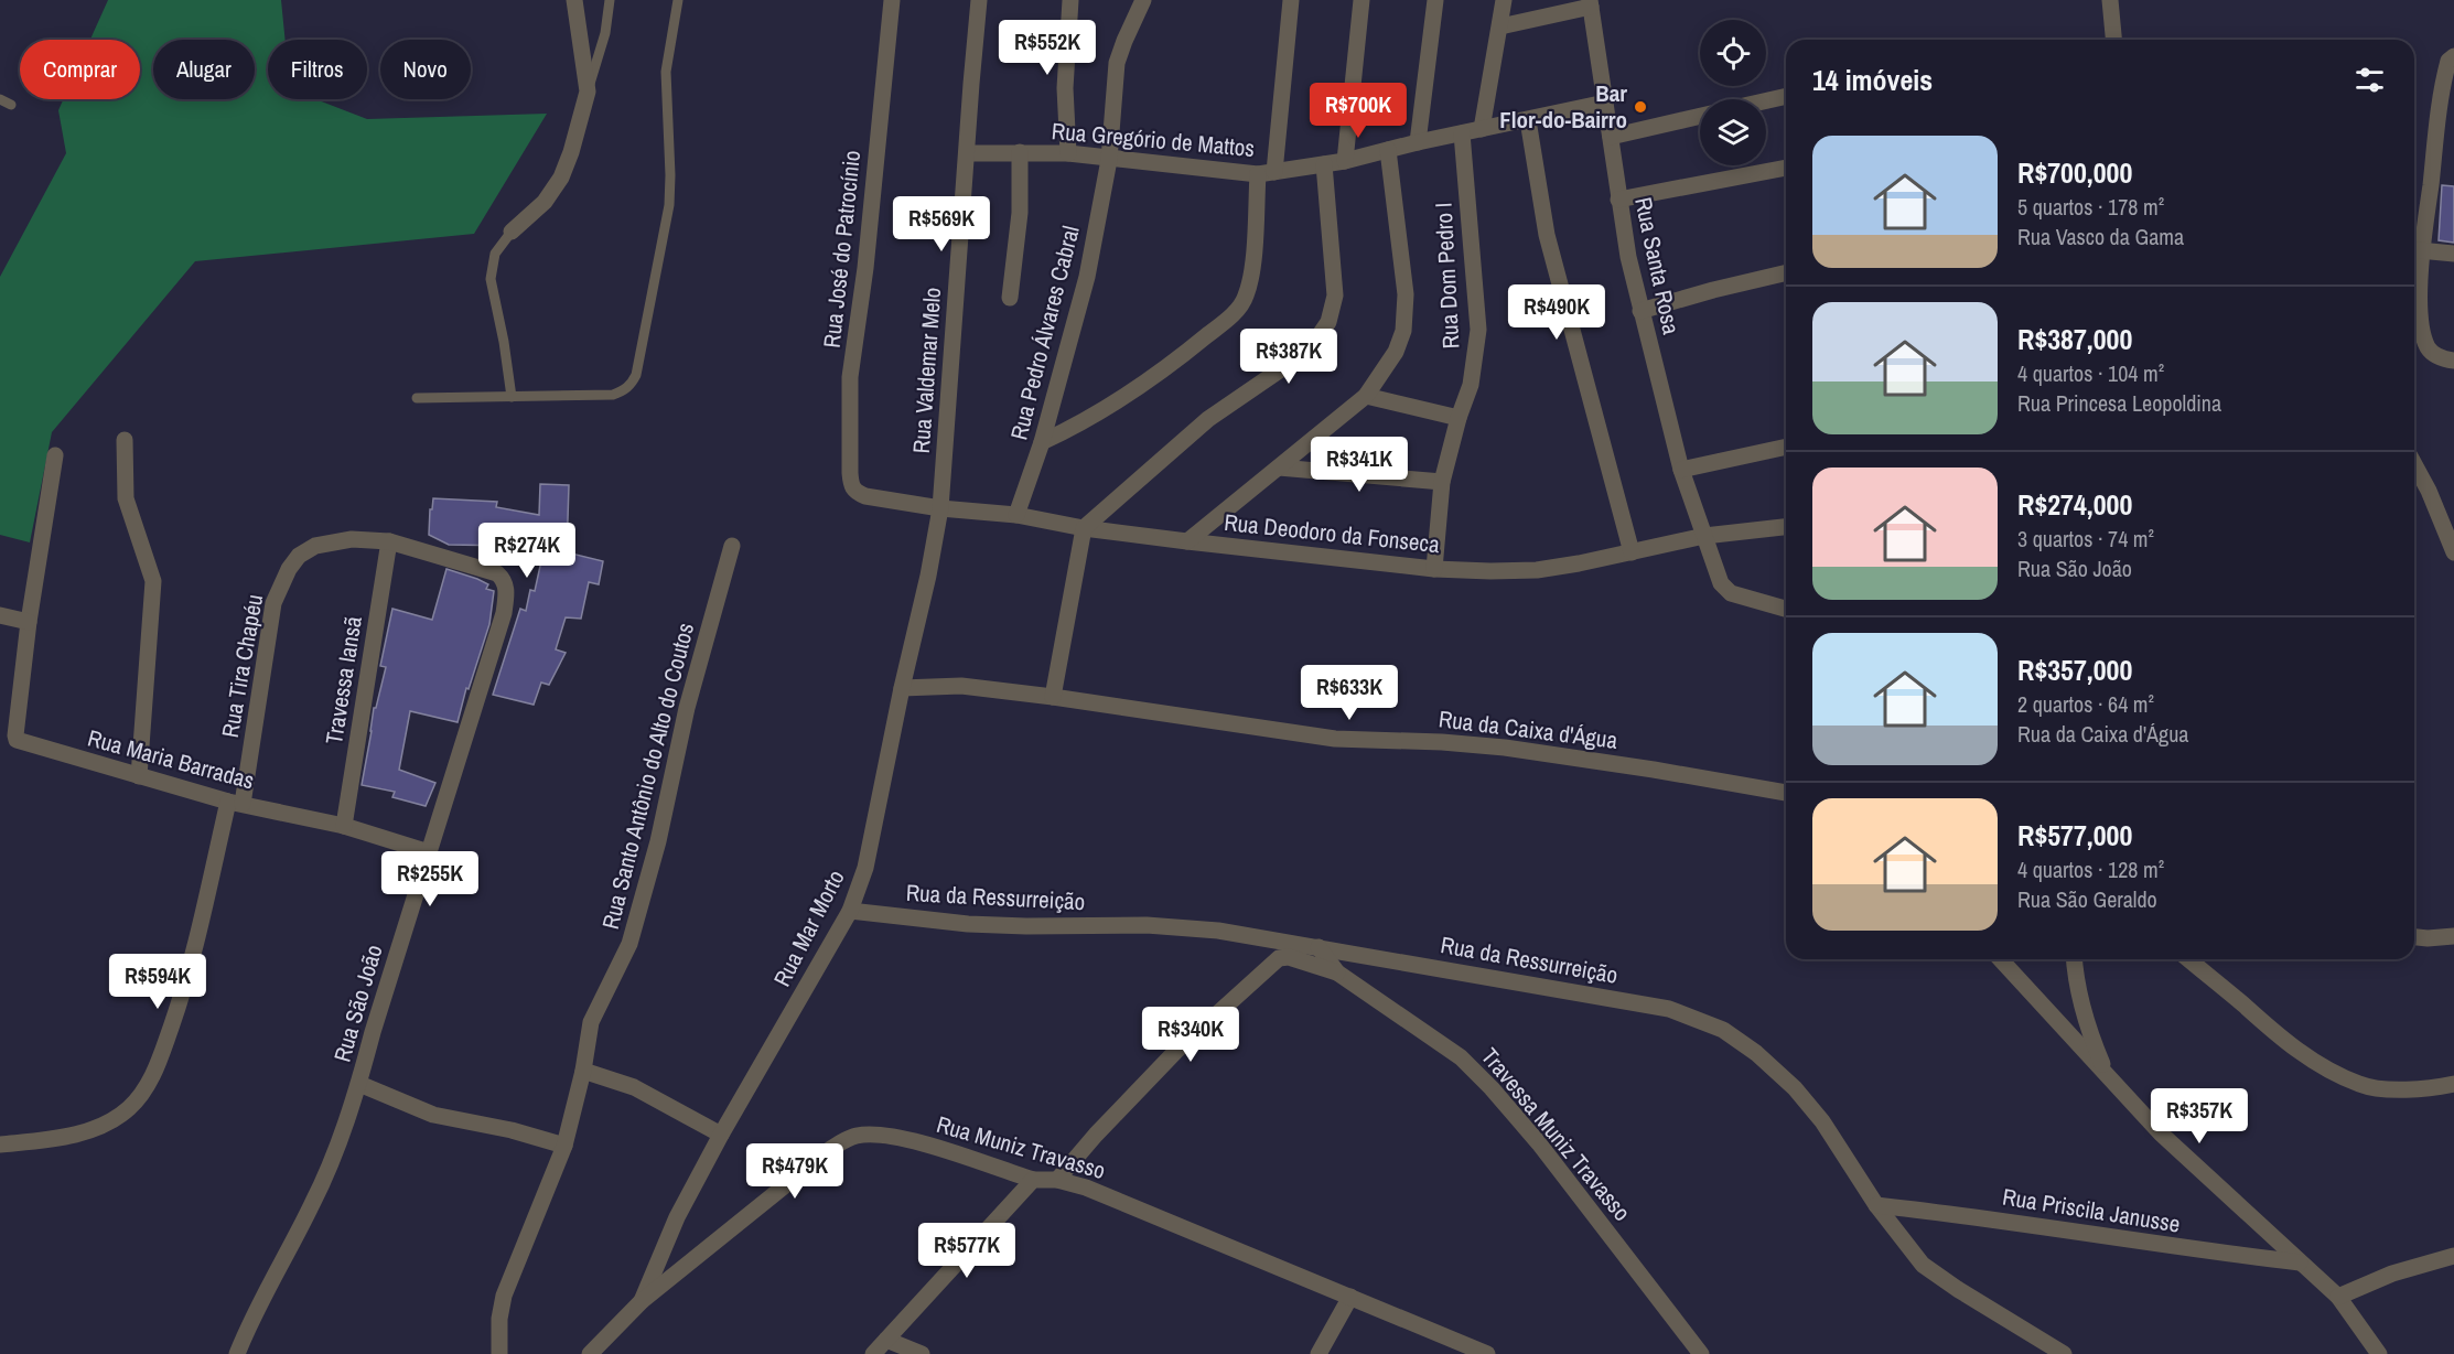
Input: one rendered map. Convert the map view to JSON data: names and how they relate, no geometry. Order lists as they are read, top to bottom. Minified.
{"streets":{"street":["Rua Gregório de Mattos","Rua José do Patrocínio","Rua Santa Rosa","Rua Dom Pedro I","Rua Pedro Álvares Cabral","Rua Valdemar Melo","Rua Deodoro da Fonseca","Rua Tira Chapéu","Travessa Iansã","Rua da Caixa d'Água","Rua Maria Barradas","Rua Santo Antônio do Alto do Coutos","Rua da Ressurreição","Rua Mar Morto","Rua São João","Travessa Muniz Travasso","Rua Muniz Travasso","Rua Priscila Janusse"]},"crossings":[["Rua Gregório de Mattos","Rua Santa Rosa"],["Rua Gregório de Mattos","Rua Dom Pedro I"],["Rua Gregório de Mattos","Rua Pedro Álvares Cabral"],["Rua Gregório de Mattos","Rua Valdemar Melo"],["Rua José do Patrocínio","Rua Deodoro da Fonseca"],["Rua Santa Rosa","Rua Deodoro da Fonseca"],["Rua Dom Pedro I","Rua Deodoro da Fonseca"],["Rua Pedro Álvares Cabral","Rua Deodoro da Fonseca"],["Rua Valdemar Melo","Rua Deodoro da Fonseca"],["Rua Valdemar Melo","Rua Mar Morto"],["Rua Deodoro da Fonseca","Rua Mar Morto"],["Rua Tira Chapéu","Travessa Iansã"],["Rua Tira Chapéu","Rua Maria Barradas"],["Rua Tira Chapéu","Rua São João"],["Travessa Iansã","Rua Maria Barradas"],["Travessa Iansã","Rua São João"],["Rua da Caixa d'Água","Rua Mar Morto"],["Rua Maria Barradas","Rua São João"],["Rua da Ressurreição","Rua Mar Morto"],["Rua da Ressurreição","Travessa Muniz Travasso"],["Rua da Ressurreição","Rua Priscila Janusse"],["Rua Mar Morto","Rua Muniz Travasso"]],"places":["Bar Flor-do-Bairro"],"page":{"price":["R$552K","R$700K","R$569K","R$490K","R$387K","R$341K","R$274K","R$633K","R$255K","R$594K","R$340K","R$357K","R$479K","R$577K"],"chip":["Comprar","Alugar","Filtros","Novo"],"heading":"14 imóveis","list":[{"name":"R$700,000","note":"5 quartos · 178 m² · Rua Vasco da Gama"},{"name":"R$387,000","note":"4 quartos · 104 m² · Rua Princesa Leopoldina"},{"name":"R$274,000","note":"3 quartos · 74 m² · Rua São João"},{"name":"R$357,000","note":"2 quartos · 64 m² · Rua da Caixa d'Água"},{"name":"R$577,000","note":"4 quartos · 128 m² · Rua São Geraldo"}]}}
